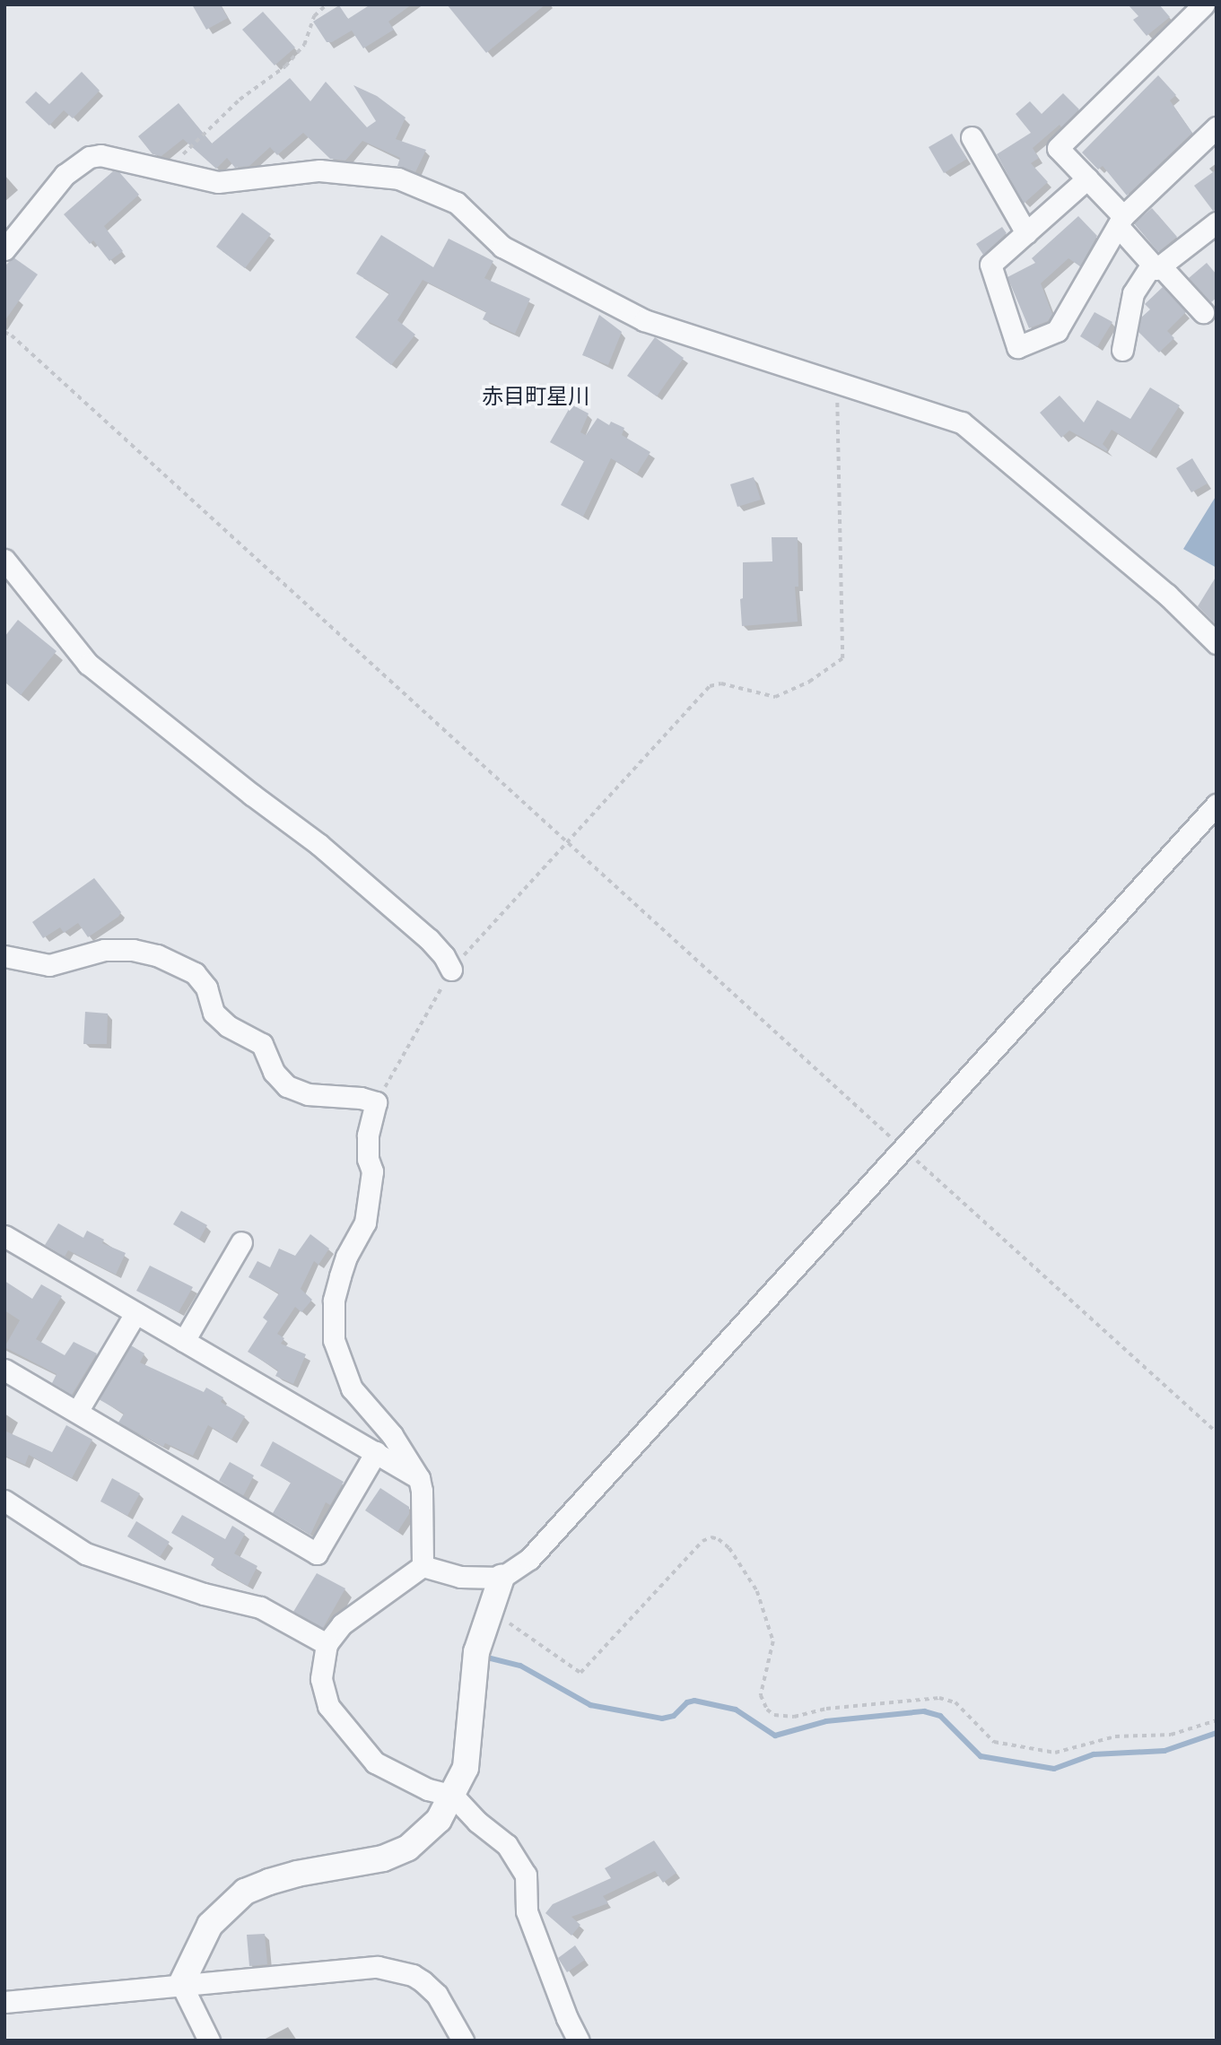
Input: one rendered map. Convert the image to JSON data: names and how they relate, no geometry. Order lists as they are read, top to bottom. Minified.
{"districts":["赤目町星川"]}
